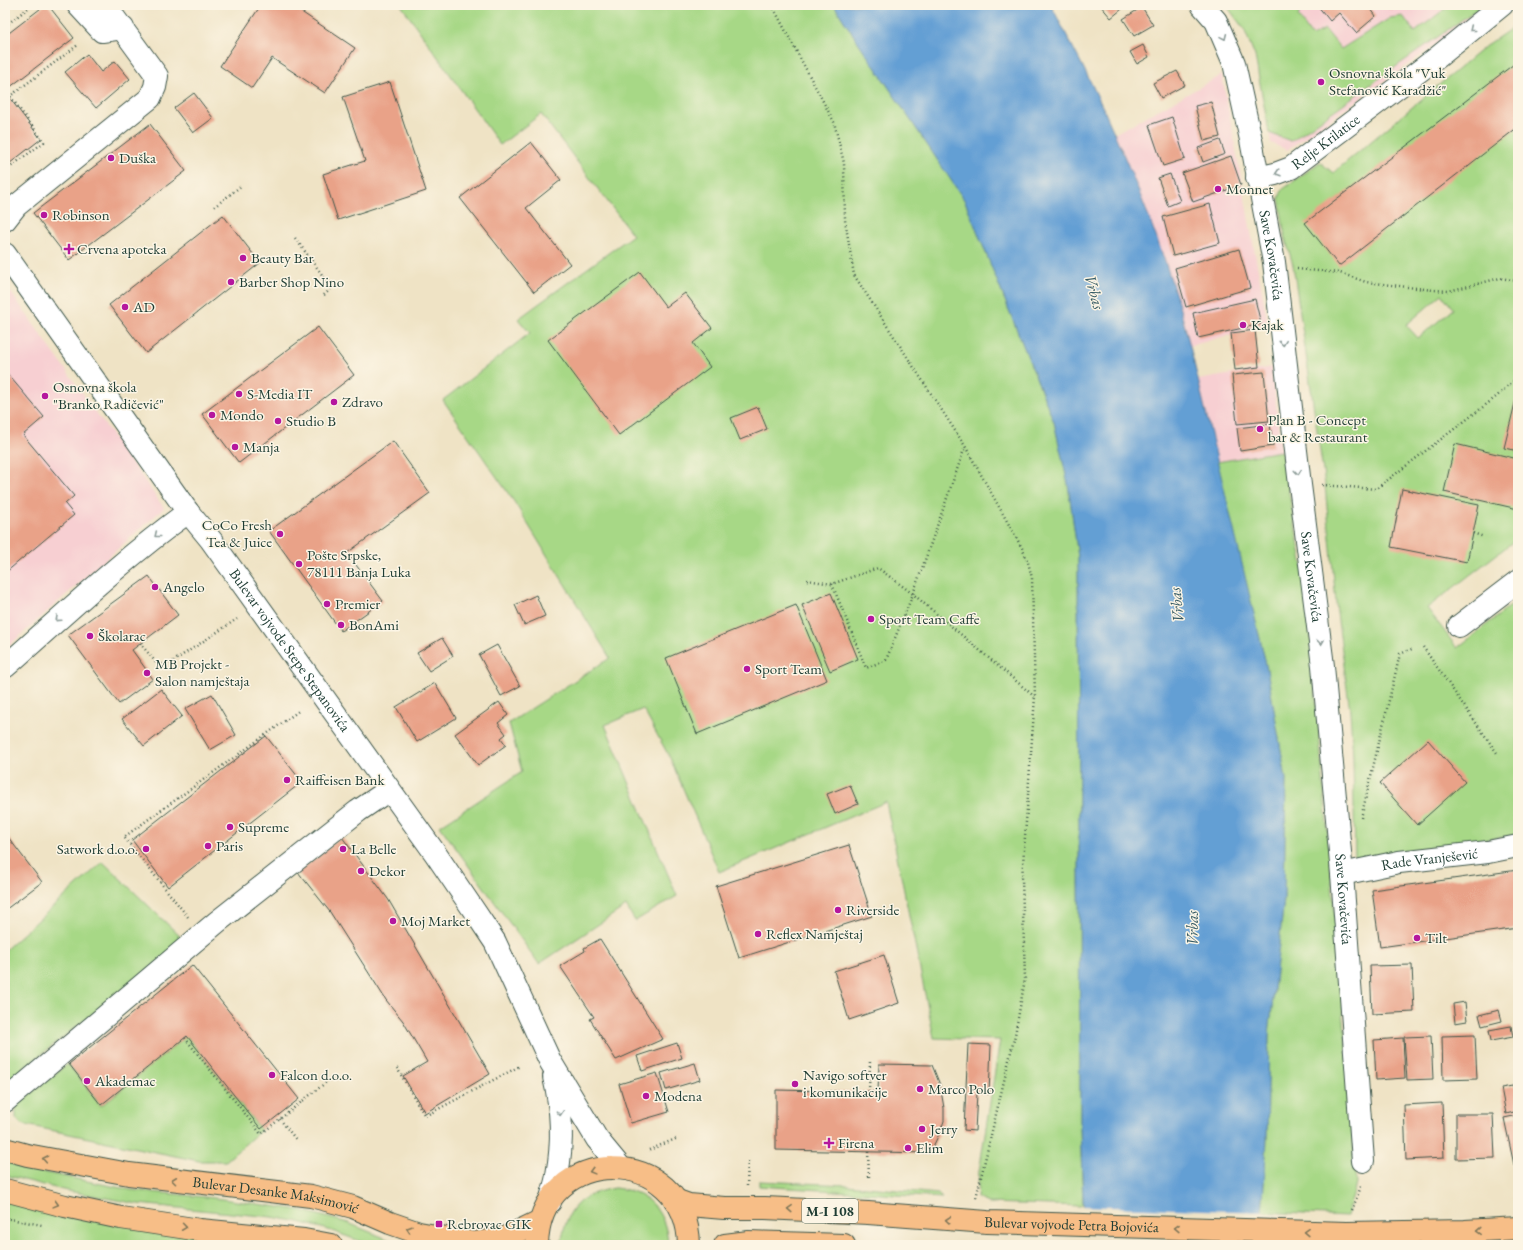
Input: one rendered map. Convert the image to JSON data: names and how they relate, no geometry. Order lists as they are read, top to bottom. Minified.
{"streets":{"main road":["Bulevar Desanke Maksimović","M-I 108","Bulevar vojvode Petra Bojovića"],"street":["Relje Krilatice","Save Kovačevića","Bulevar vojvode Stepe Stepanovića","Rade Vranješević"]},"crossings":[["Relje Krilatice","Save Kovačevića"],["Save Kovačevića","Rade Vranješević"]],"one_way":["Relje Krilatice","Save Kovačevića","Bulevar vojvode Petra Bojovića"],"water":["Vrbas"],"places":{"other":["Osnovna škola \"Vuk Stefanović Karadžić\"","Duška","Monnet","Robinson","Beauty Bar","Barber Shop Nino","AD","Kajak","S-Media IT","Osnovna škola \"Branko Radičević\"","Zdravo","Mondo","Studio B","Plan B - Concept bar & Restaurant","Manja","CoCo Fresh Tea & Juice","Pošte Srpske, 78111 Banja Luka","Angelo","Premier","Sport Team Caffe","BonAmi","Školarac","Sport Team","MB Projekt - Salon namještaja","Raiffeisen Bank","Supreme","Paris","Satwork d.o.o.","La Belle","Dekor","Riverside","Moj Market","Reflex Namještaj","Tilt","Falcon d.o.o.","Akademac","Navigo softver i komunikacije","Marco Polo","Modena","Jerry","Elim"],"health":["Crvena apoteka","Firena"],"transit":["Rebrovac GIK"]}}
